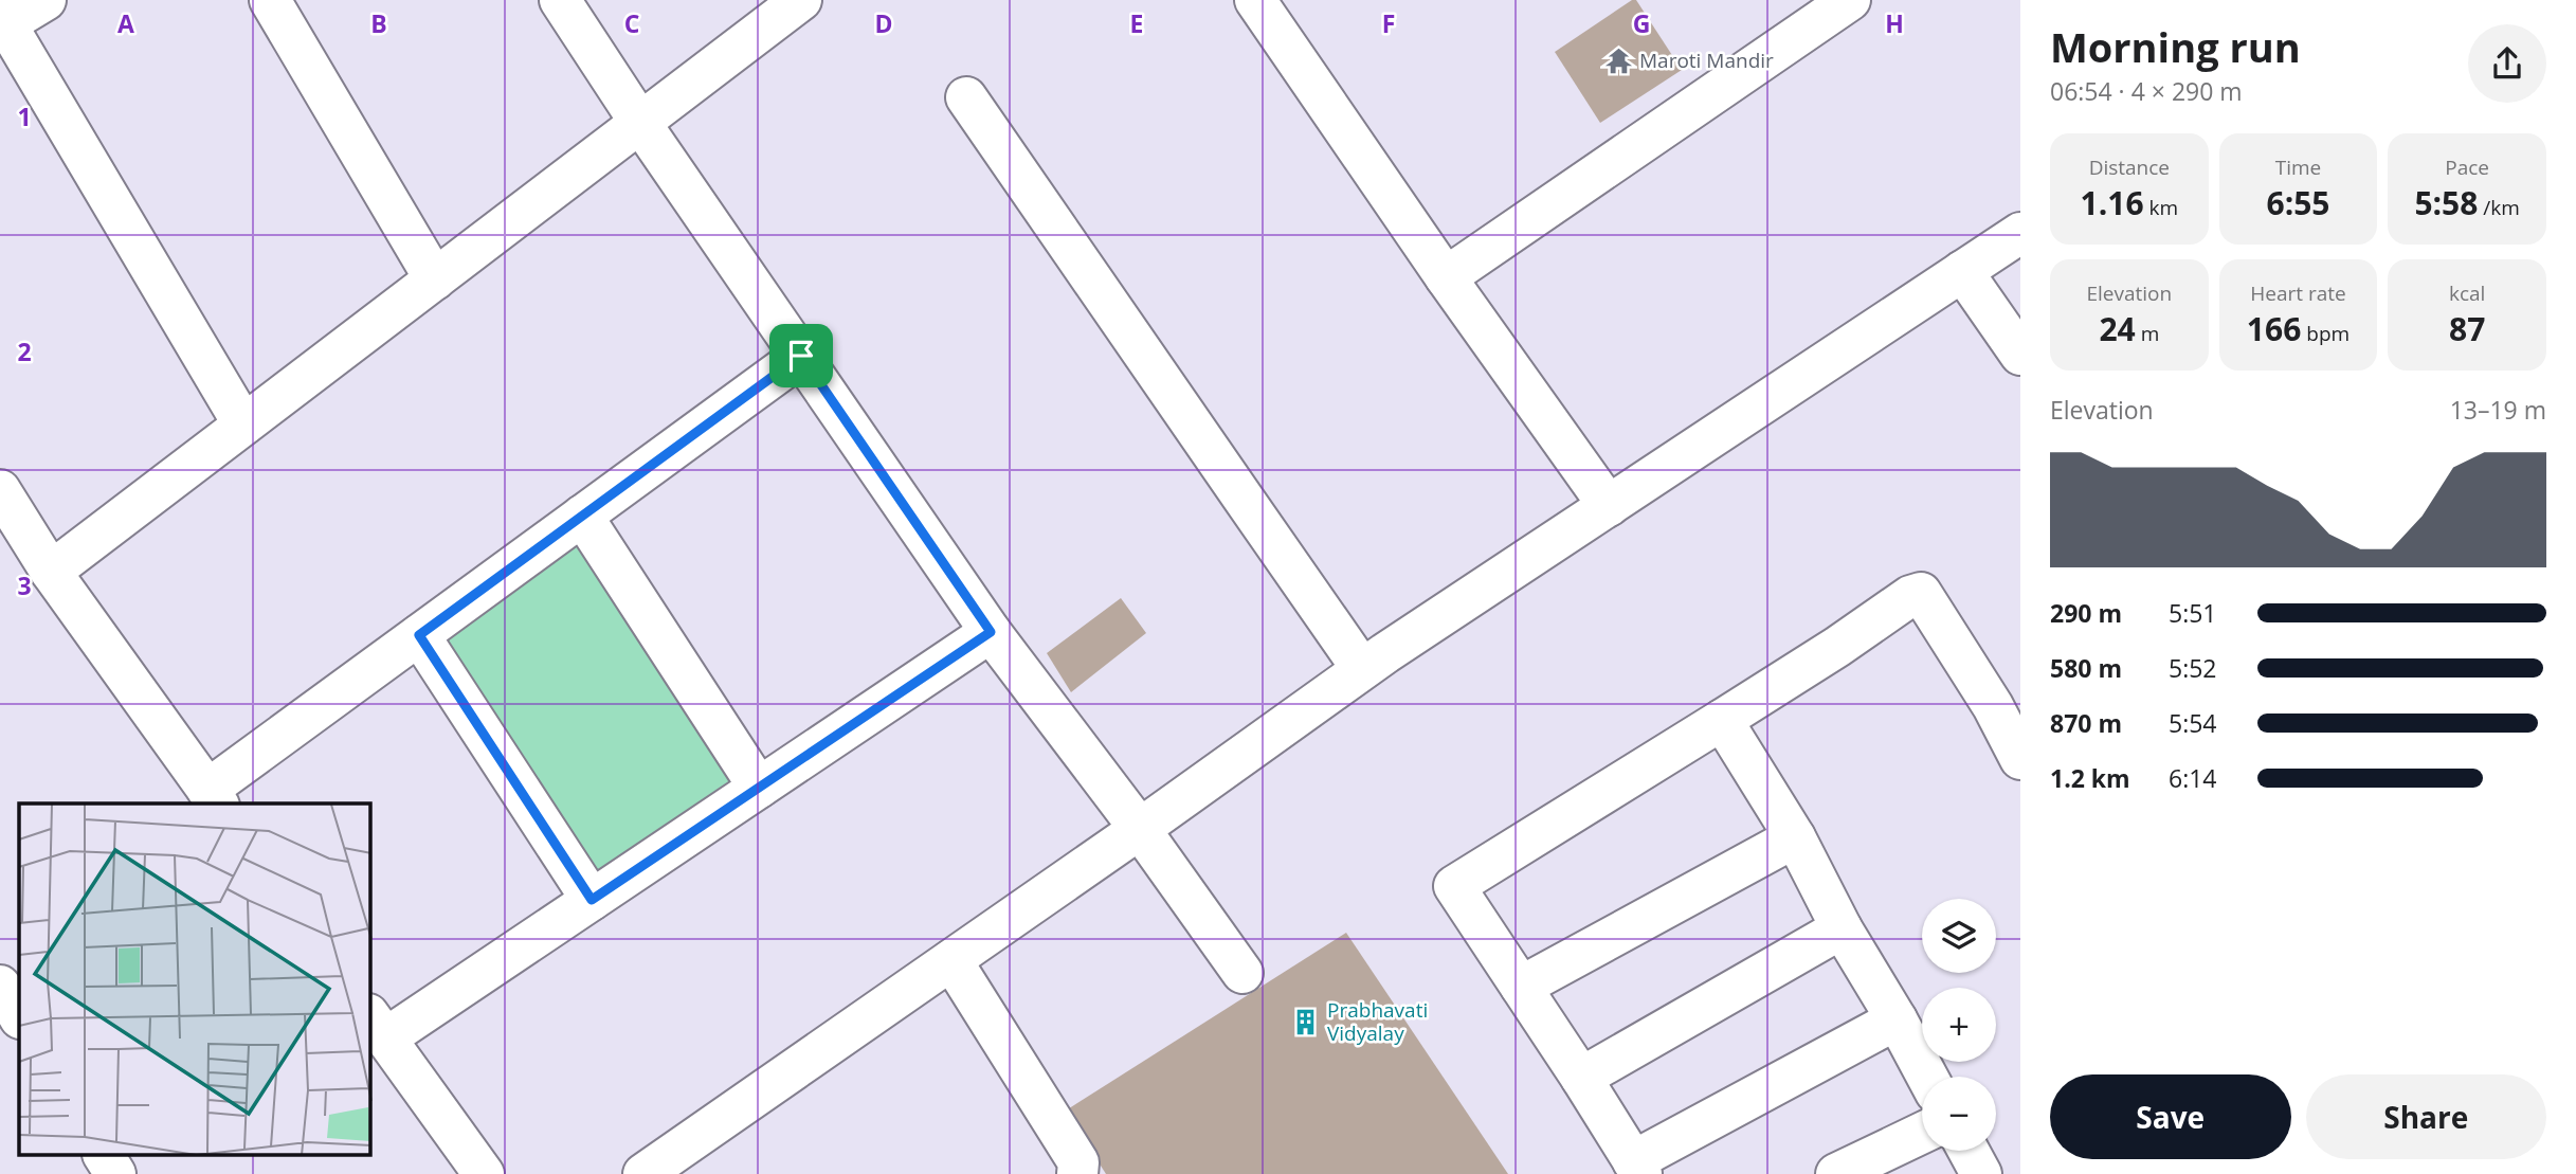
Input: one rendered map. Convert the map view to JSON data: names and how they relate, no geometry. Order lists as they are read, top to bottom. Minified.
{"places":{"temple":["Maroti Mandir"],"building":["Prabhavati Vidyalay"]},"page":{"heading":["Morning run","06:54 · 4 × 290 m"],"stats":[["Distance","1.16 km"],["Time","6:55"],["Pace","5:58 /km"],["Elevation","24 m"],["Heart rate","166 bpm"],["kcal","87"]],"chart":["Elevation","13–19 m"],"list":[{"name":"290 m","note":"5:51"},{"name":"580 m","note":"5:52"},{"name":"870 m","note":"5:54"},{"name":"1.2 km","note":"6:14"}],"map_buttons":["+","−"],"buttons":["Save","Share"]},"grid":{"columns":["A","B","C","D","E","F","G","H"],"rows":["1","2","3"]}}
